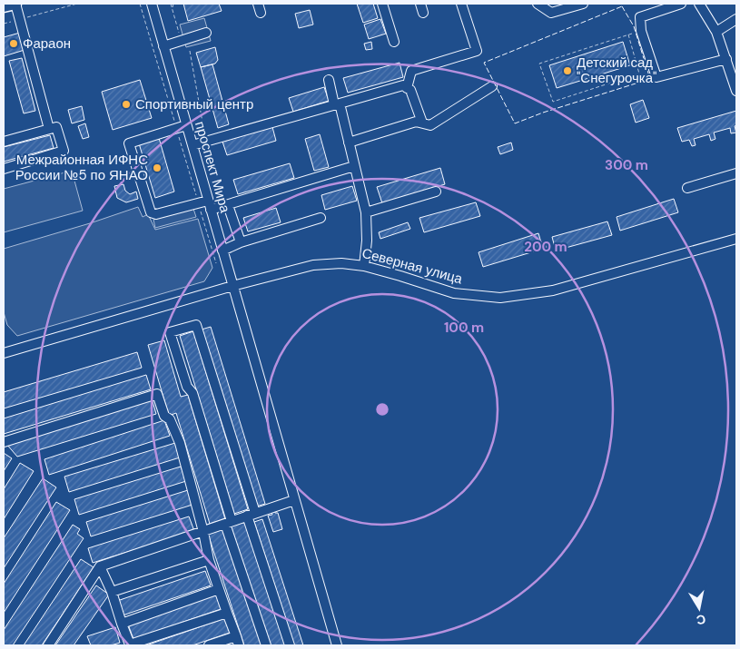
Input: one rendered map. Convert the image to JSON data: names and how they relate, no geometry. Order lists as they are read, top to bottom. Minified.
{"streets":{"street":["проспект Мира","Северная улица"]},"crossings":[["проспект Мира","Северная улица"]],"places":["Фараон","Детский сад \"Снегурочка\"","Спортивный центр","Межрайонная ИФНС России №5 по ЯНАО"],"north":"bottom","rings":["300 m","200 m","100 m"]}
